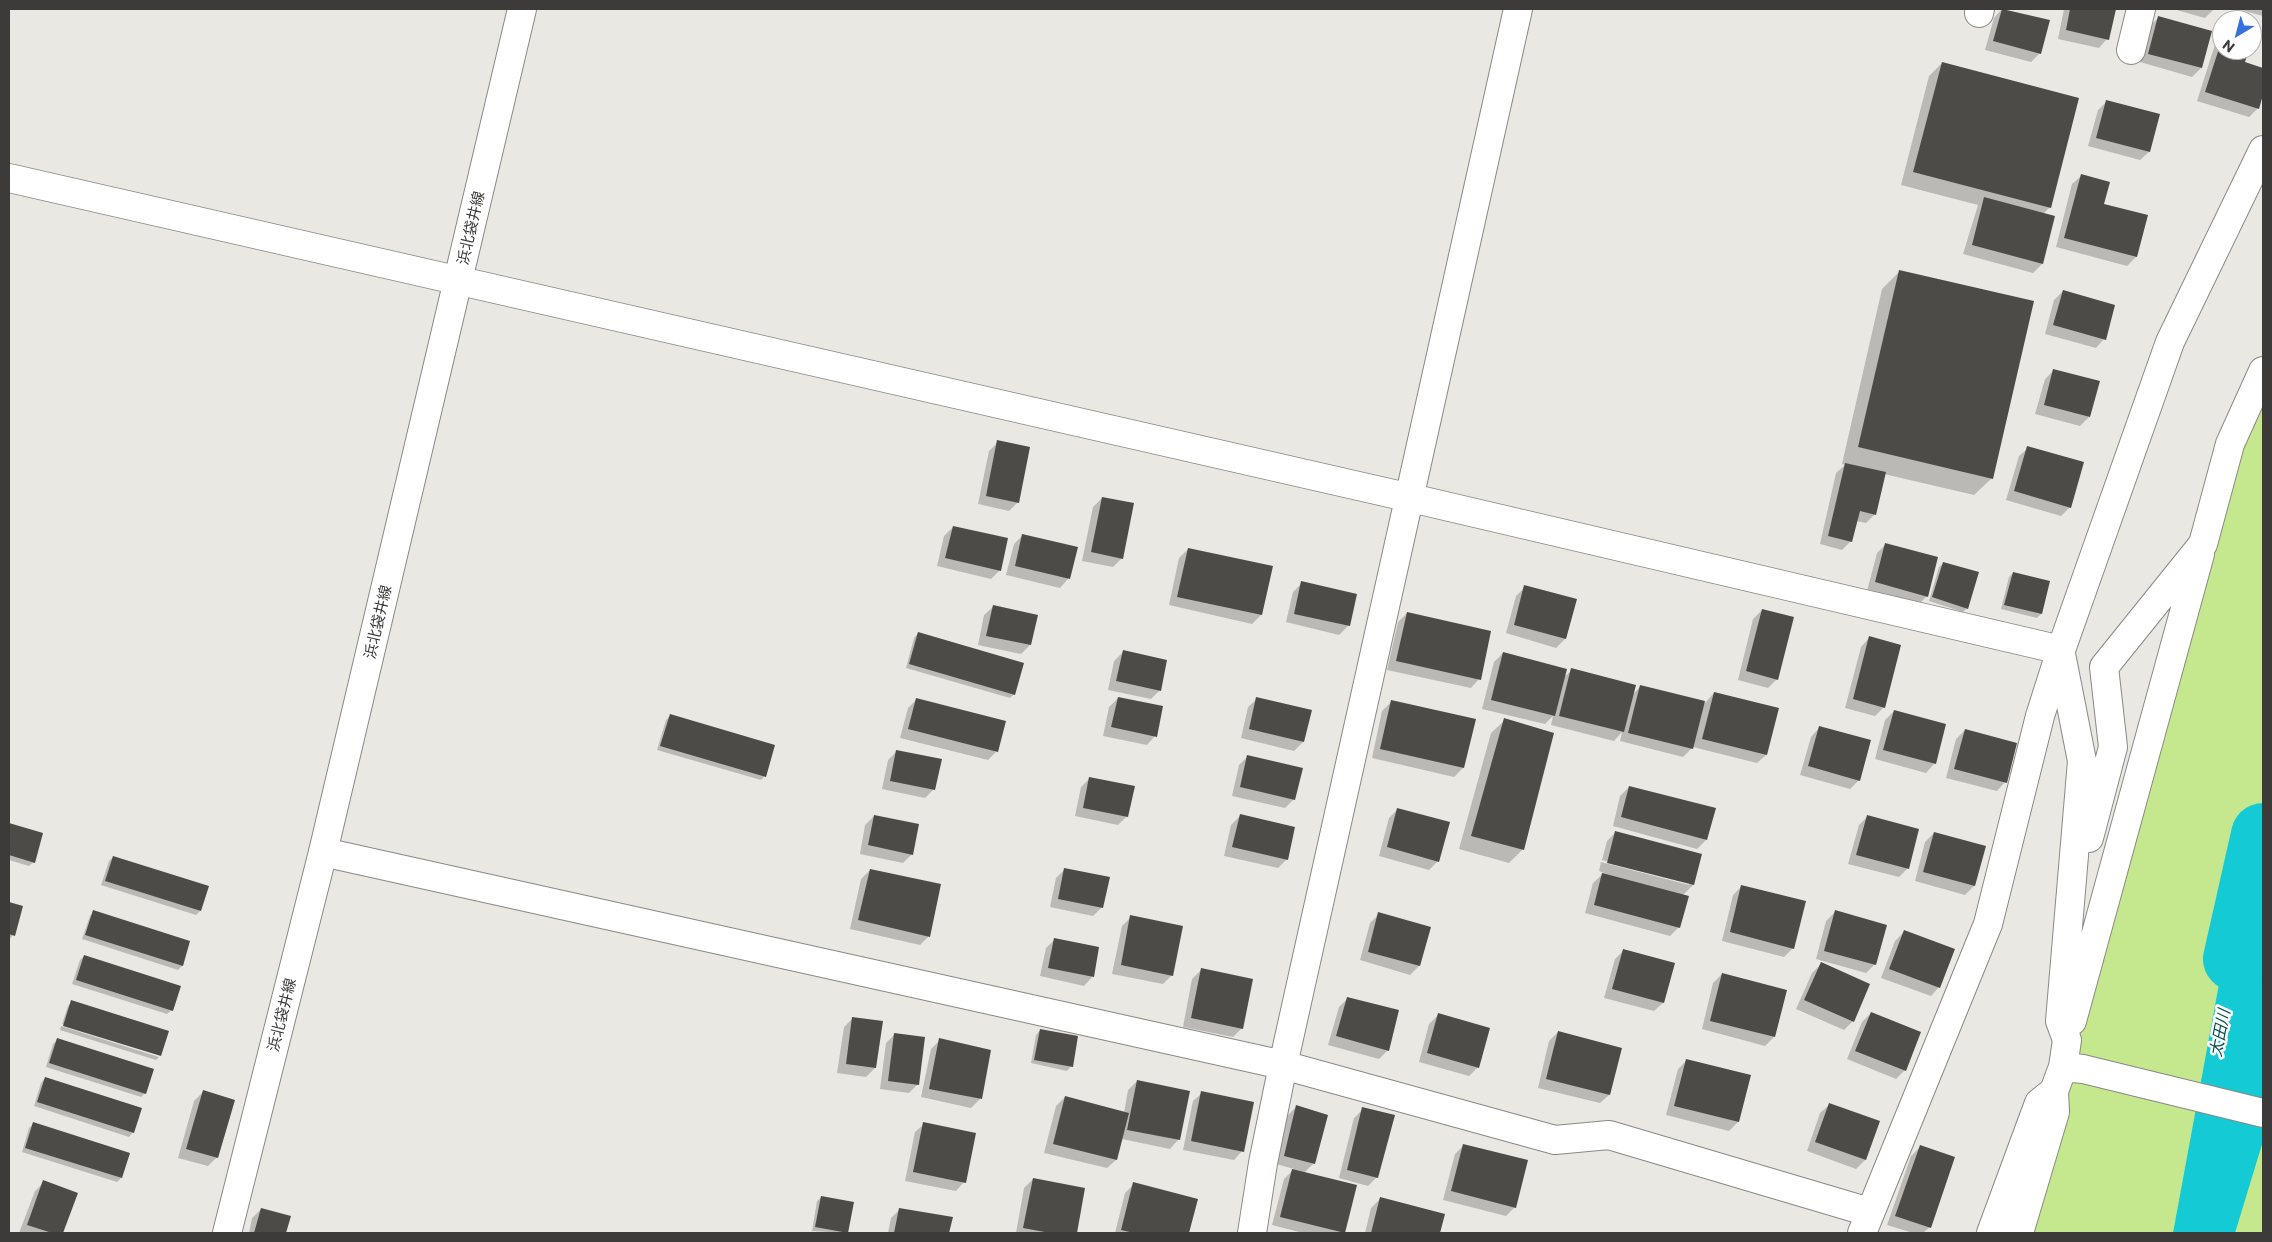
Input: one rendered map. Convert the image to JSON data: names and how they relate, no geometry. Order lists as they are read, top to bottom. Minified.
{"streets":{"street":["浜北袋井線"]},"water":["太田川"],"north":"bottom left"}
